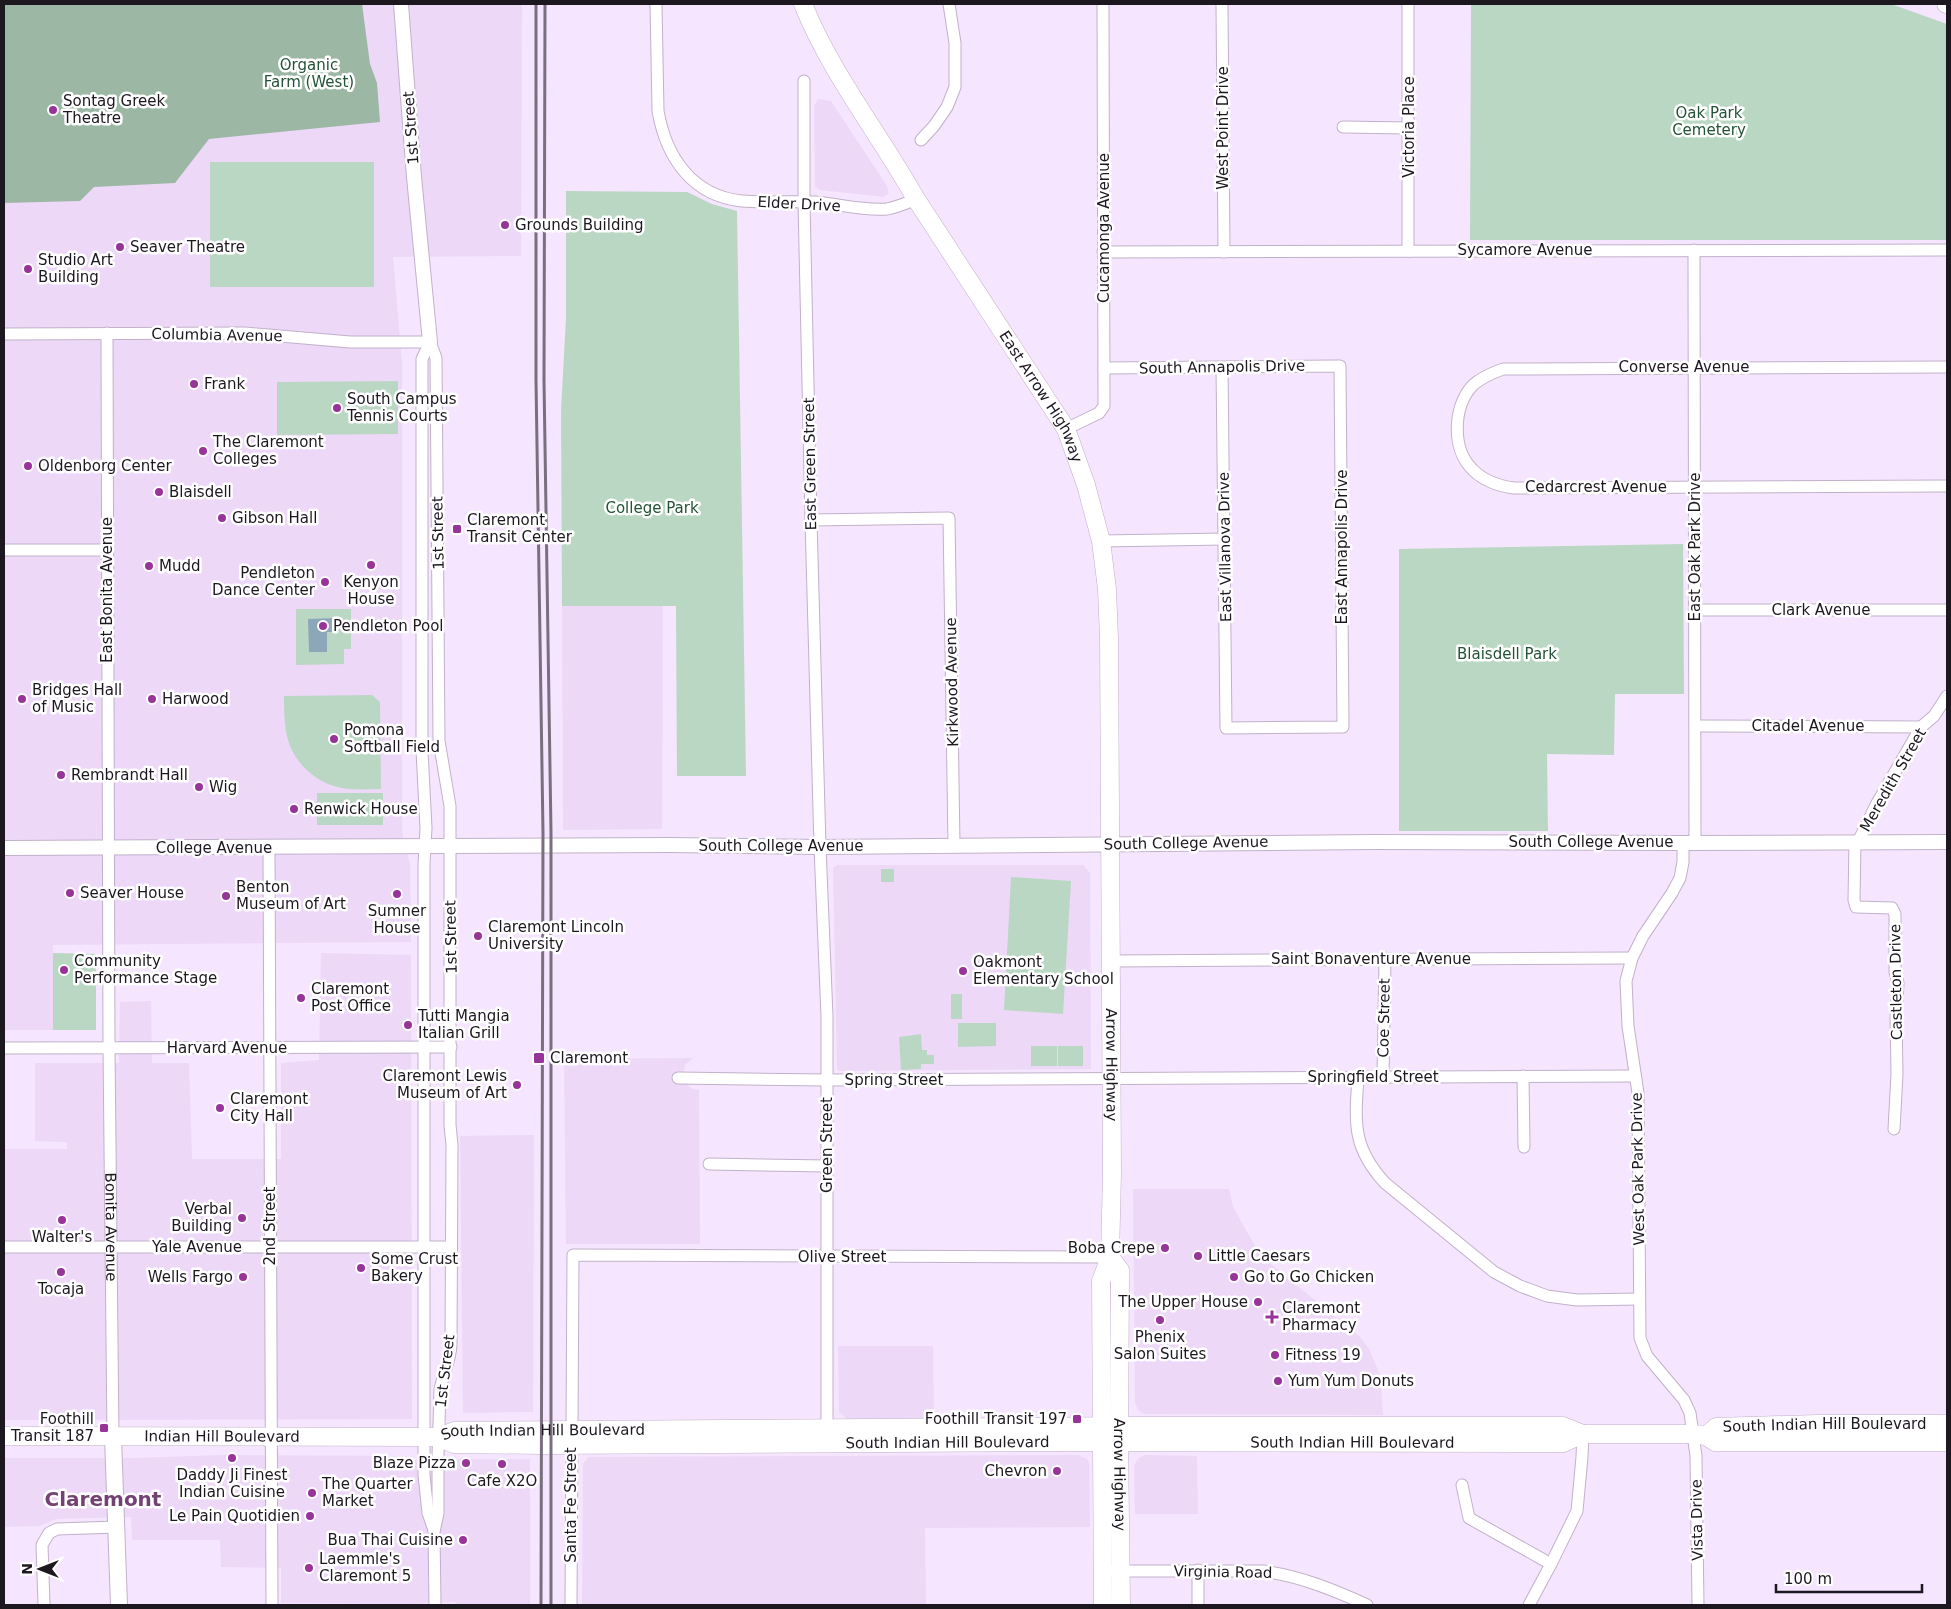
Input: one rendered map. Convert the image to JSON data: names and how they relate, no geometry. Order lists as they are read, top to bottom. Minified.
{"streets":{"main road":["East Arrow Highway","Arrow Highway","Bonita Avenue","South Indian Hill Boulevard","Indian Hill Boulevard"],"street":["Victoria Place","1st Street","West Point Drive","Elder Drive","Cucamonga Avenue","Sycamore Avenue","Columbia Avenue","South Annapolis Drive","Converse Avenue","East Green Street","Cedarcrest Avenue","East Villanova Drive","East Annapolis Drive","East Oak Park Drive","East Bonita Avenue","Clark Avenue","Kirkwood Avenue","Citadel Avenue","Meredith Street","South College Avenue","College Avenue","Saint Bonaventure Avenue","Castleton Drive","Coe Street","Harvard Avenue","Springfield Street","Spring Street","Green Street","West Oak Park Drive","2nd Street","Yale Avenue","Olive Street","Santa Fe Street","Vista Drive","Virginia Road"]},"crossings":[["Victoria Place","Sycamore Avenue"],["1st Street","Columbia Avenue"],["1st Street","South College Avenue"],["1st Street","College Avenue"],["1st Street","Harvard Avenue"],["1st Street","Yale Avenue"],["1st Street","South Indian Hill Boulevard"],["1st Street","Indian Hill Boulevard"],["West Point Drive","Sycamore Avenue"],["Elder Drive","East Arrow Highway"],["Elder Drive","East Green Street"],["Cucamonga Avenue","Sycamore Avenue"],["Cucamonga Avenue","South Annapolis Drive"],["Cucamonga Avenue","East Arrow Highway"],["Sycamore Avenue","East Oak Park Drive"],["Columbia Avenue","East Bonita Avenue"],["South Annapolis Drive","East Villanova Drive"],["South Annapolis Drive","East Annapolis Drive"],["Converse Avenue","Cedarcrest Avenue"],["Converse Avenue","East Oak Park Drive"],["East Arrow Highway","South College Avenue"],["East Arrow Highway","Arrow Highway"],["East Green Street","Kirkwood Avenue"],["East Green Street","South College Avenue"],["East Green Street","Green Street"],["Cedarcrest Avenue","East Oak Park Drive"],["East Villanova Drive","East Annapolis Drive"],["East Oak Park Drive","Clark Avenue"],["East Oak Park Drive","Citadel Avenue"],["East Oak Park Drive","South College Avenue"],["East Oak Park Drive","West Oak Park Drive"],["East Bonita Avenue","College Avenue"],["East Bonita Avenue","Bonita Avenue"],["Kirkwood Avenue","South College Avenue"],["Citadel Avenue","Meredith Street"],["Meredith Street","South College Avenue"],["Meredith Street","Castleton Drive"],["South College Avenue","College Avenue"],["South College Avenue","Castleton Drive"],["South College Avenue","Arrow Highway"],["South College Avenue","Green Street"],["South College Avenue","West Oak Park Drive"],["College Avenue","Bonita Avenue"],["College Avenue","2nd Street"],["Saint Bonaventure Avenue","Coe Street"],["Saint Bonaventure Avenue","Arrow Highway"],["Saint Bonaventure Avenue","West Oak Park Drive"],["Coe Street","Springfield Street"],["Harvard Avenue","Bonita Avenue"],["Harvard Avenue","2nd Street"],["Arrow Highway","Springfield Street"],["Arrow Highway","Spring Street"],["Arrow Highway","Olive Street"],["Arrow Highway","South Indian Hill Boulevard"],["Arrow Highway","Virginia Road"],["Springfield Street","Spring Street"],["Springfield Street","West Oak Park Drive"],["Spring Street","Green Street"],["Green Street","Olive Street"],["Green Street","South Indian Hill Boulevard"],["West Oak Park Drive","South Indian Hill Boulevard"],["West Oak Park Drive","Vista Drive"],["Bonita Avenue","Yale Avenue"],["Bonita Avenue","Indian Hill Boulevard"],["2nd Street","Yale Avenue"],["2nd Street","Indian Hill Boulevard"],["Olive Street","Santa Fe Street"],["South Indian Hill Boulevard","Indian Hill Boulevard"],["South Indian Hill Boulevard","Santa Fe Street"],["South Indian Hill Boulevard","Vista Drive"]],"districts":["Claremont"],"parks":["Organic Farm (West)","Oak Park Cemetery","College Park","Blaisdell Park"],"places":{"other":["Sontag Greek Theatre","Grounds Building","Seaver Theatre","Studio Art Building","Frank","South Campus Tennis Courts","The Claremont Colleges","Oldenborg Center","Blaisdell","Gibson Hall","Kenyon House","Mudd","Pendleton Dance Center","Pendleton Pool","Bridges Hall of Music","Harwood","Pomona Softball Field","Rembrandt Hall","Wig","Renwick House","Seaver House","Sumner House","Benton Museum of Art","Claremont Lincoln University","Community Performance Stage","Oakmont Elementary School","Claremont Post Office","Tutti Mangia Italian Grill","Claremont Lewis Museum of Art","Claremont City Hall","Verbal Building","Walter's","Boba Crepe","Little Caesars","Some Crust Bakery","Tocaja","Wells Fargo","Go to Go Chicken","The Upper House","Phenix Salon Suites","Fitness 19","Yum Yum Donuts","Daddy Ji Finest Indian Cuisine","Blaze Pizza","Cafe X2O","Chevron","The Quarter Market","Le Pain Quotidien","Bua Thai Cuisine","Laemmle's Claremont 5"],"transit":["Claremont Transit Center","Claremont","Foothill Transit 197","Foothill Transit 187"],"health":["Claremont Pharmacy"]},"scale_bar":"100 m","north":"left"}
